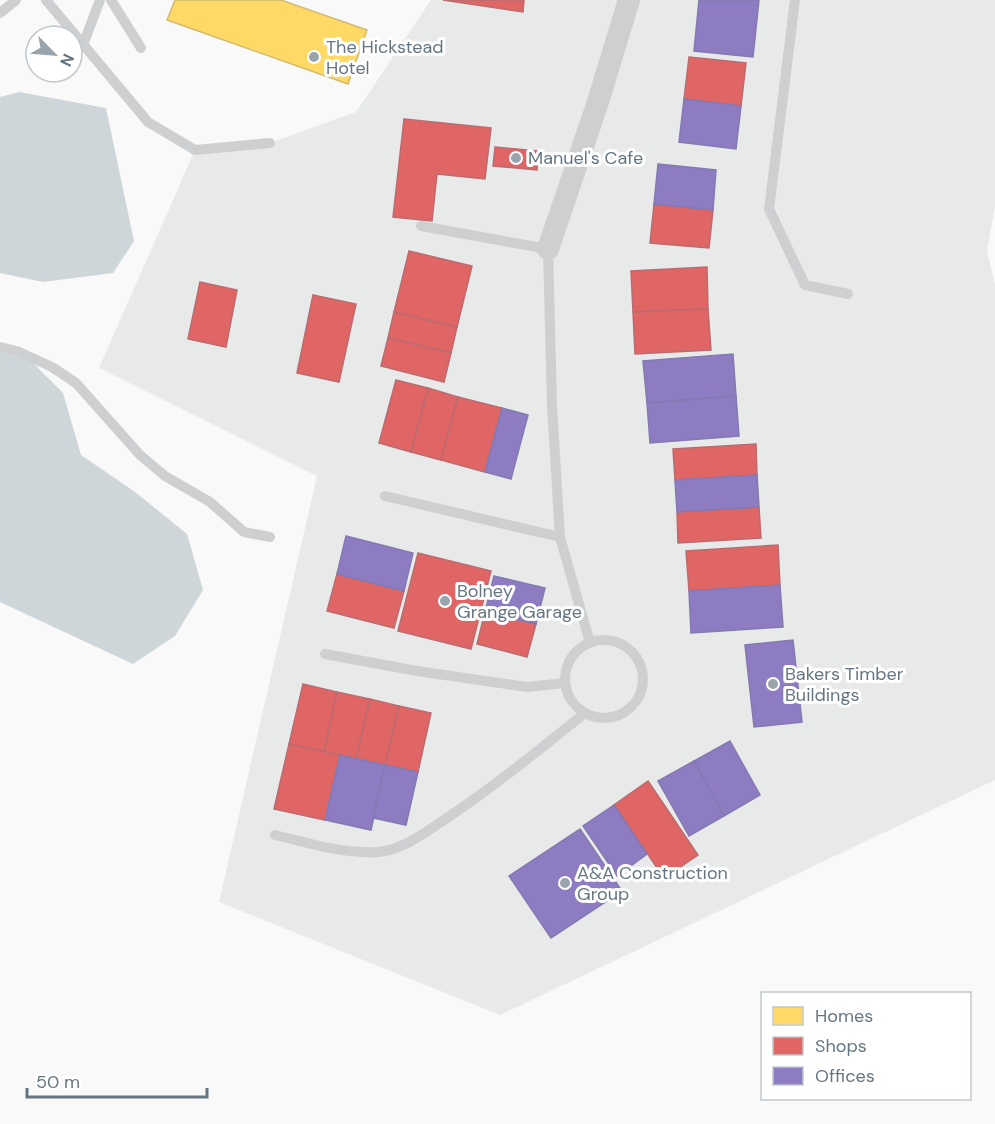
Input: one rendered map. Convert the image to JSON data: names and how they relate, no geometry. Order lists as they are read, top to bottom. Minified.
{"places":["The Hickstead Hotel","Manuel's Cafe","Bolney Grange Garage","Bakers Timber Buildings","A&A Construction Group"],"legend":["Homes","Shops","Offices"],"scale_bar":"50 m","north":"bottom right"}
